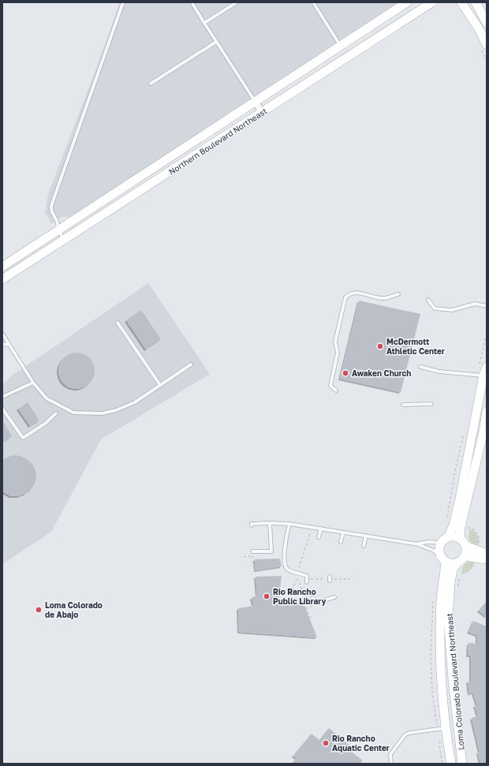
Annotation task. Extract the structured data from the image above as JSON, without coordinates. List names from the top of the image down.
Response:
{
  "streets": {
    "main road": ["Northern Boulevard Northeast", "Loma Colorado Boulevard Northeast"]
  },
  "places": [
    "McDermott Athletic Center",
    "Awaken Church",
    "Rio Rancho Public Library",
    "Loma Colorado de Abajo",
    "Rio Rancho Aquatic Center"
  ]
}
